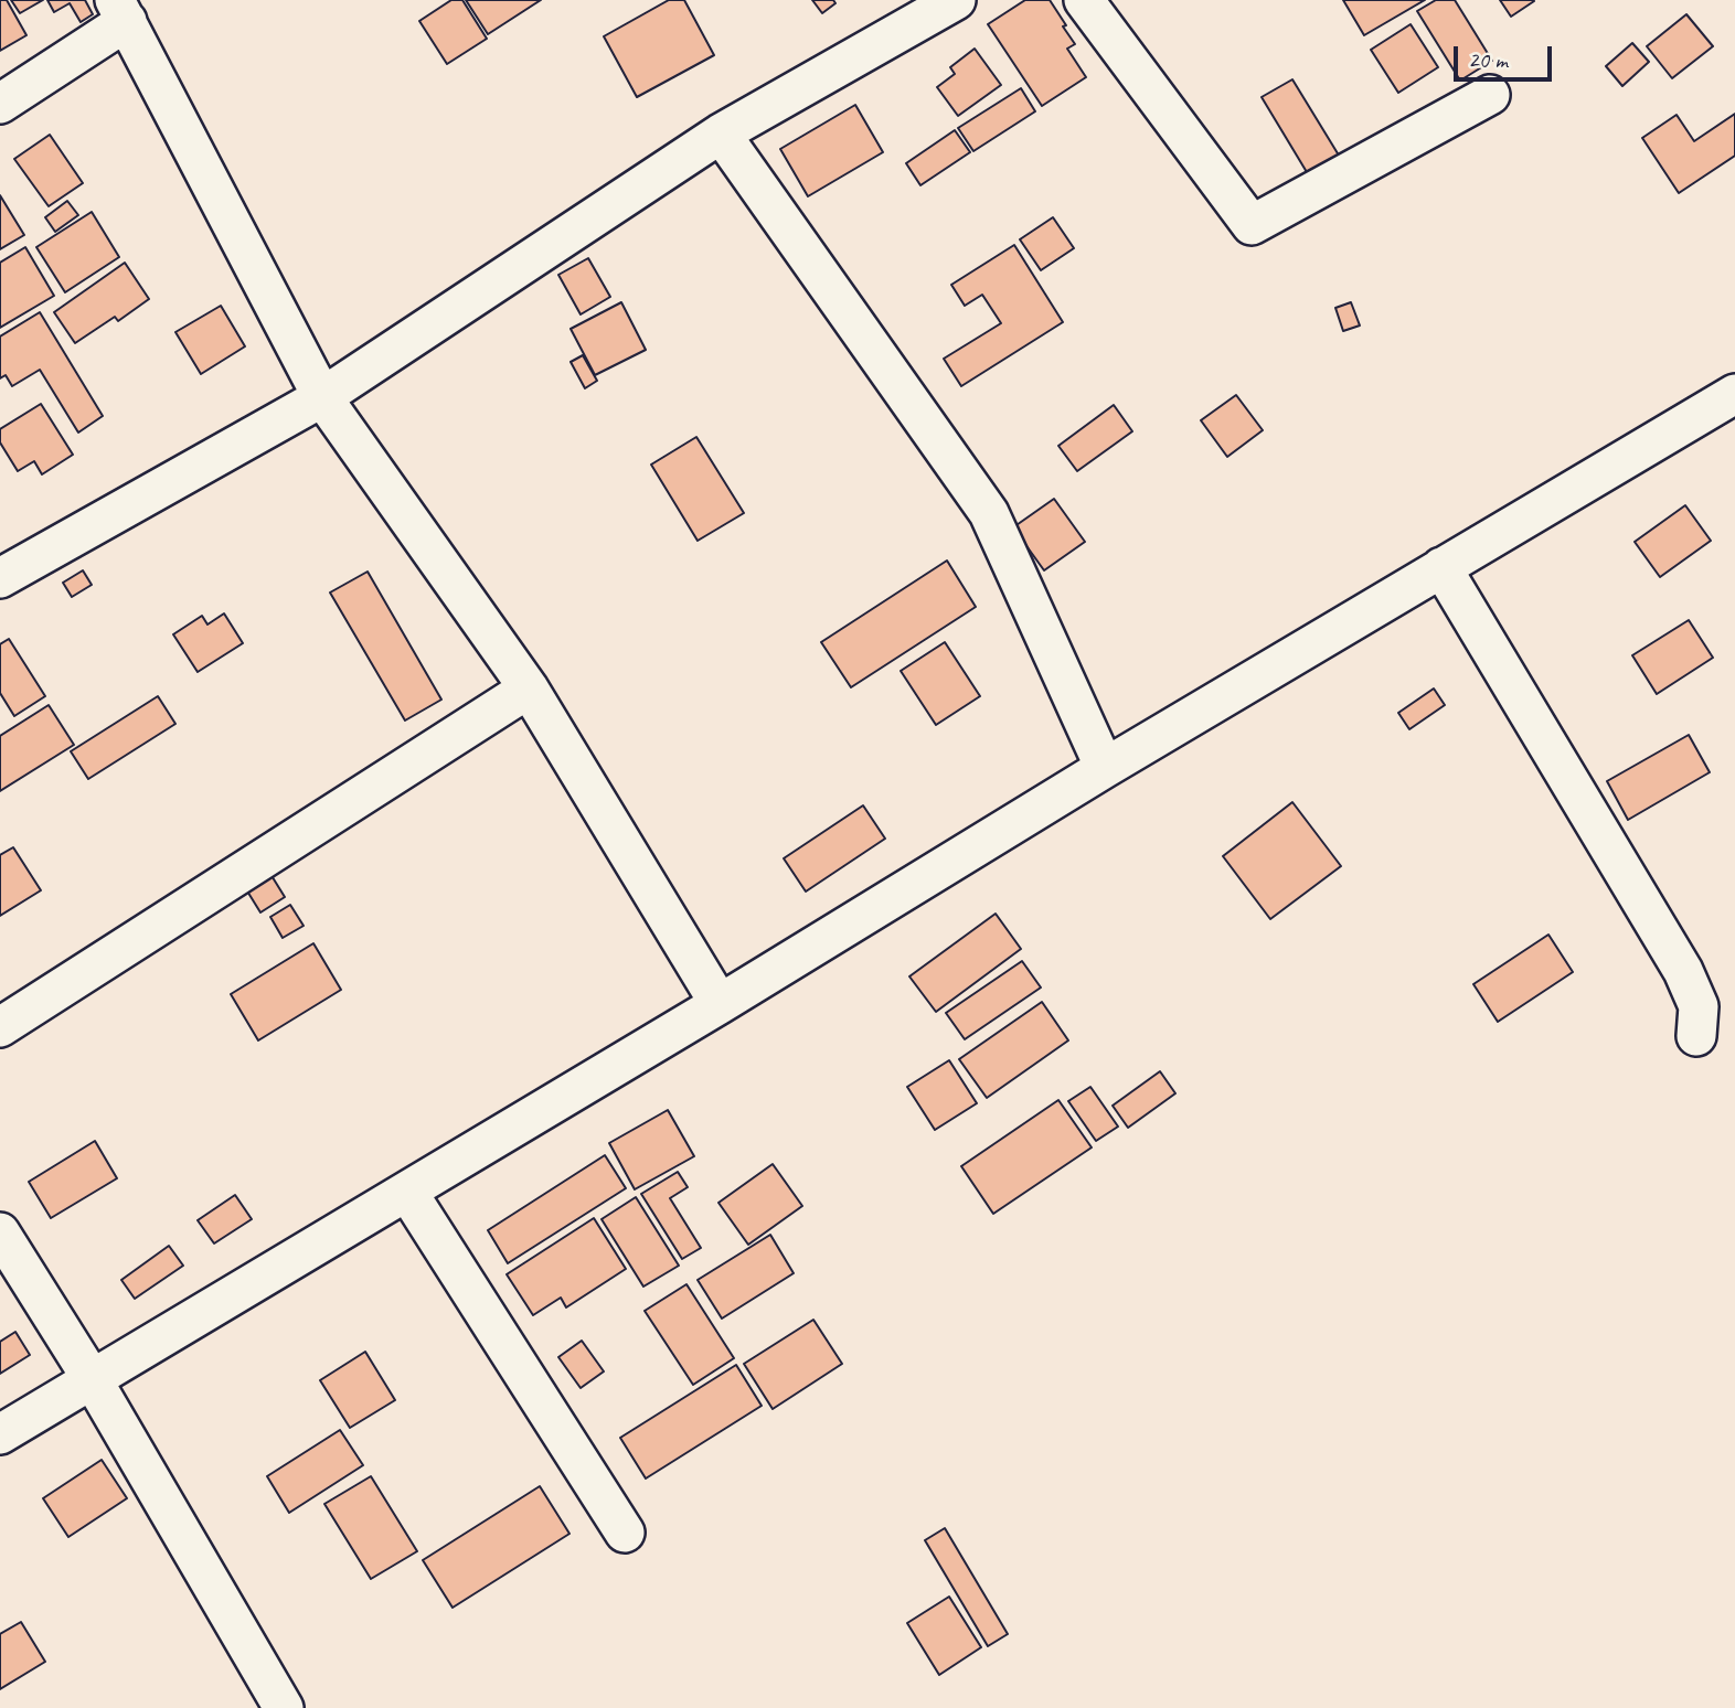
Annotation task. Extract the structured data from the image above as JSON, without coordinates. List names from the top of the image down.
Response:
{
  "scale_bar": "20 m"
}
